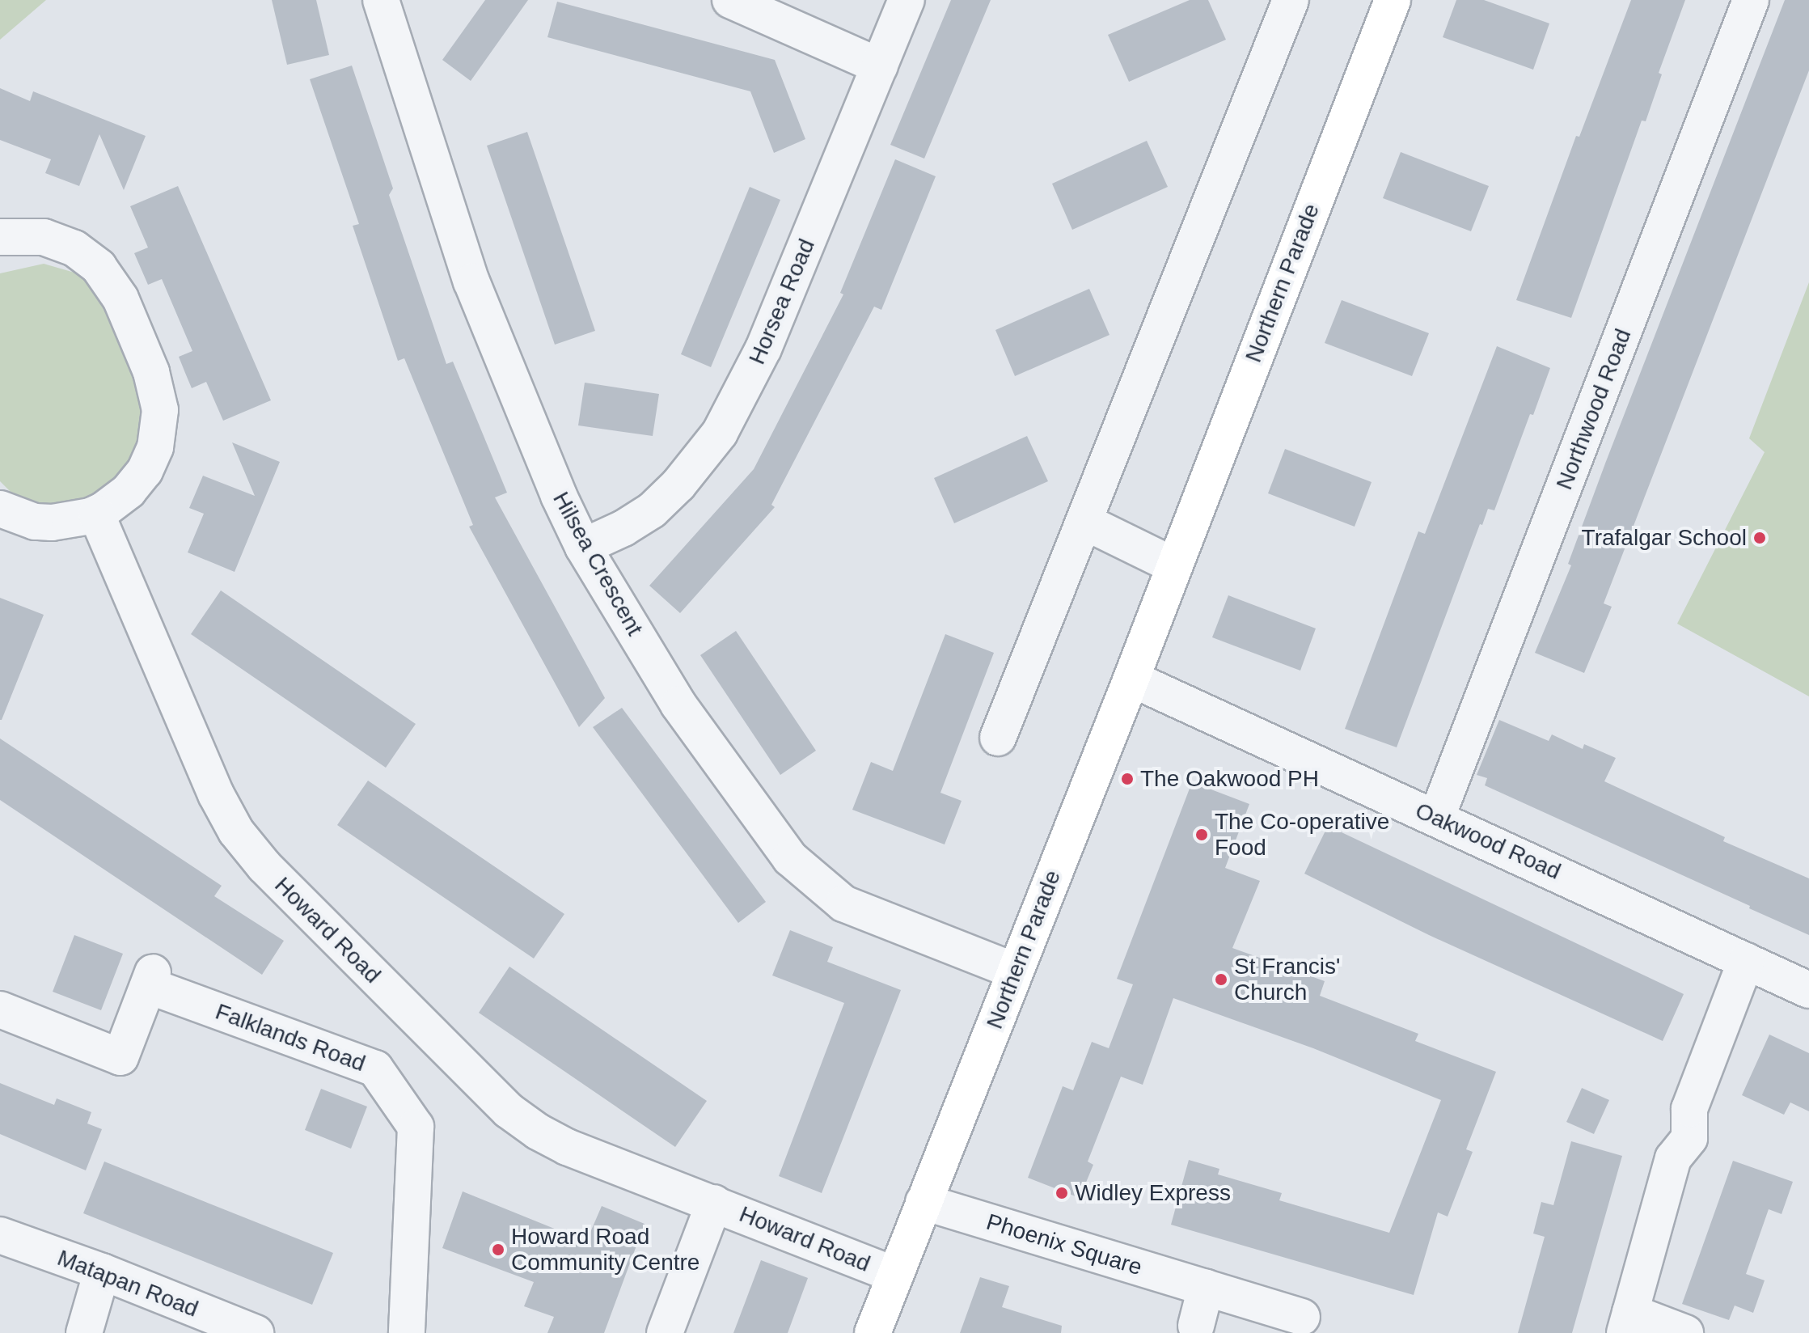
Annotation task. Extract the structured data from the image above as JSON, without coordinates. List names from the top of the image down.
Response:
{
  "streets": {
    "main road": ["Northern Parade"],
    "street": [
      "Horsea Road",
      "Northwood Road",
      "Hilsea Crescent",
      "Oakwood Road",
      "Howard Road",
      "Falklands Road",
      "Phoenix Square",
      "Matapan Road"
    ]
  },
  "crossings": [
    ["Northern Parade", "Hilsea Crescent"],
    ["Northern Parade", "Oakwood Road"],
    ["Northern Parade", "Howard Road"],
    ["Northern Parade", "Phoenix Square"],
    ["Horsea Road", "Hilsea Crescent"],
    ["Northwood Road", "Oakwood Road"]
  ],
  "places": [
    "Trafalgar School",
    "The Oakwood PH",
    "The Co-operative Food",
    "St Francis' Church",
    "Widley Express",
    "Howard Road Community Centre"
  ]
}
